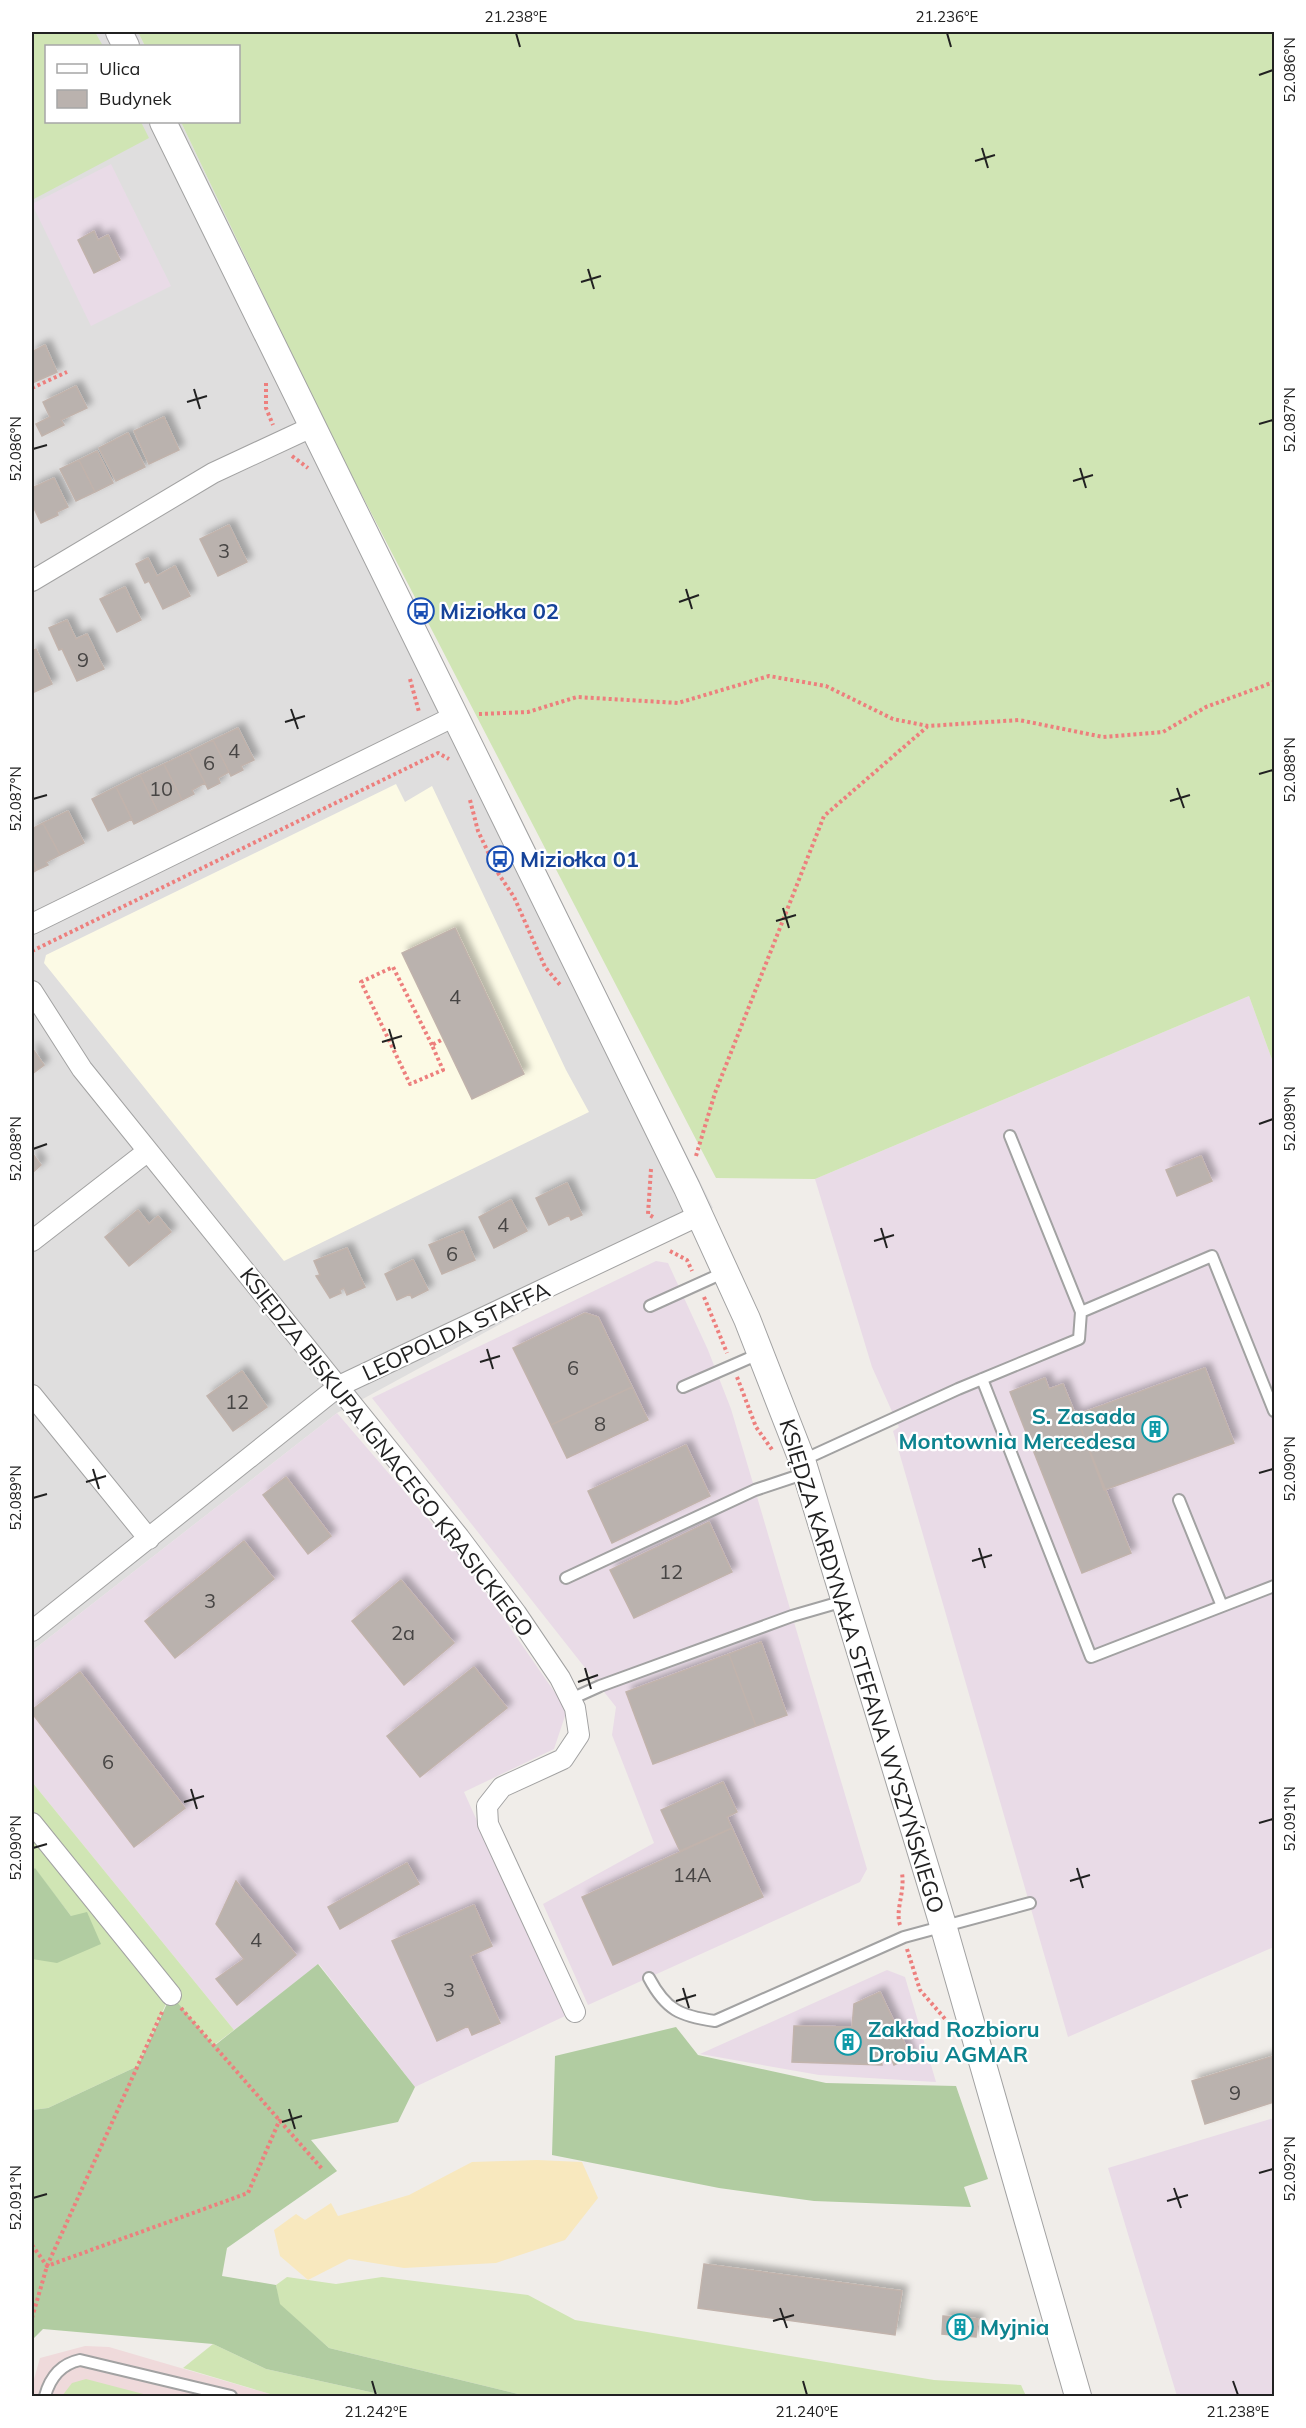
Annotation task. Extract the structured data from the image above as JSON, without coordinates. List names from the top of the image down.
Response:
{
  "streets": {
    "street": ["LEOPOLDA STAFFA", "KSIĘDZA BISKUPA IGNACEGO KRASICKIEGO", "KSIĘDZA KARDYNAŁA STEFANA WYSZYŃSKIEGO"]
  },
  "crossings": [
    ["LEOPOLDA STAFFA", "KSIĘDZA BISKUPA IGNACEGO KRASICKIEGO"],
    ["LEOPOLDA STAFFA", "KSIĘDZA KARDYNAŁA STEFANA WYSZYŃSKIEGO"]
  ],
  "places": {
    "bus stop": ["Miziołka 02", "Miziołka 01"],
    "building": ["S. Zasada Montownia Mercedesa", "Zakład Rozbioru Drobiu AGMAR", "Myjnia"]
  },
  "house_numbers": [
    "3",
    "9",
    "4",
    "6",
    "10",
    "4",
    "4",
    "6",
    "6",
    "12",
    "8",
    "12",
    "3",
    "2a",
    "6",
    "14A",
    "4",
    "3",
    "9"
  ],
  "legend": ["Ulica", "Budynek"],
  "coordinates": [
    "21.238°E",
    "21.236°E",
    "52.086°N",
    "52.087°N",
    "52.088°N",
    "52.089°N",
    "52.090°N",
    "52.091°N",
    "52.092°N",
    "21.242°E",
    "21.240°E"
  ]
}
